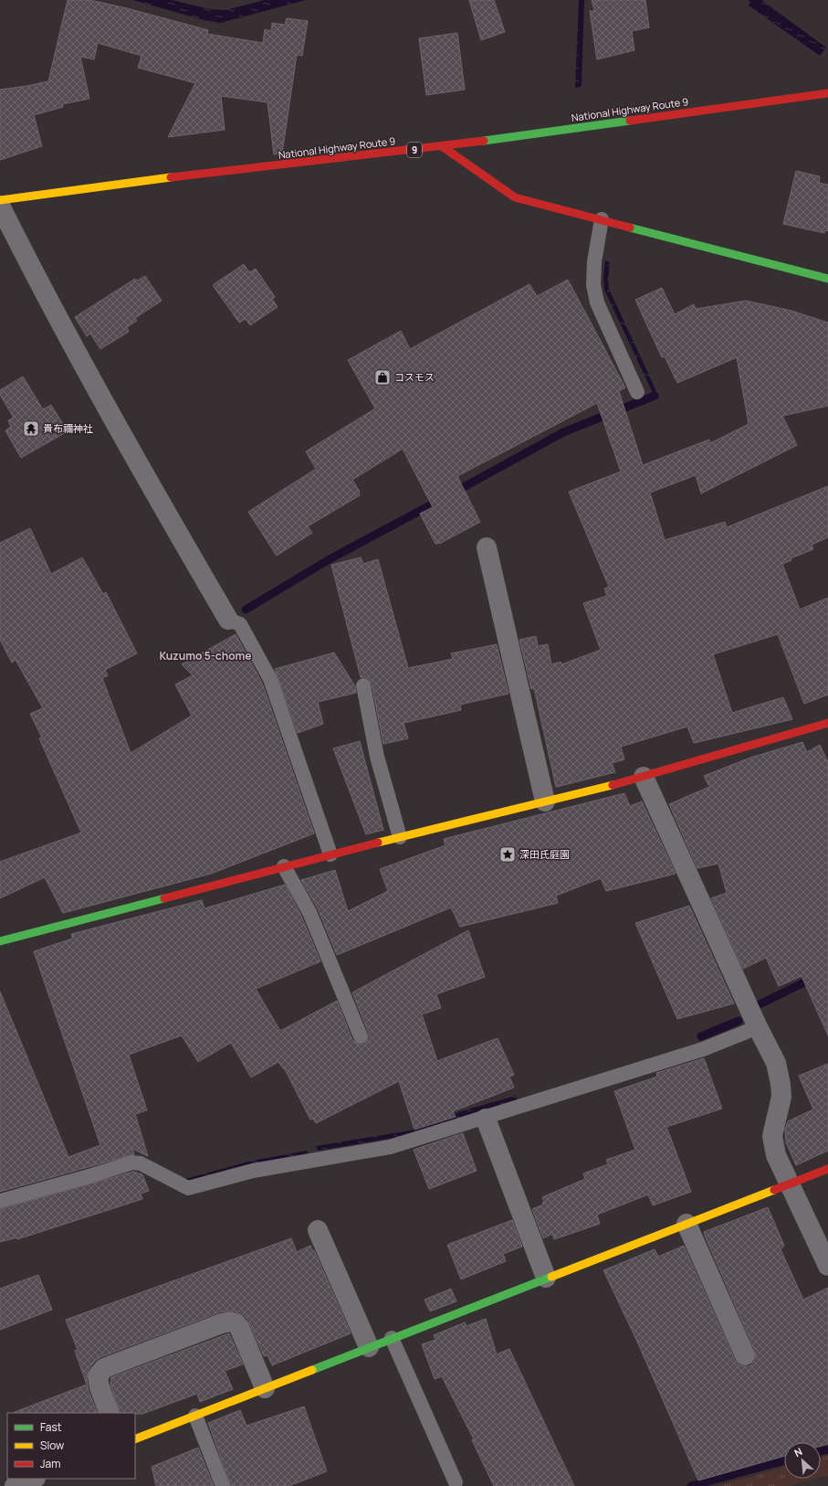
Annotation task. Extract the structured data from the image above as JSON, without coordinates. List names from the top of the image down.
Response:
{
  "streets": {
    "main road": ["National Highway Route 9", "9"]
  },
  "districts": ["Kuzumo 5-chome"],
  "places": {
    "shop": ["コスモス"],
    "temple": ["貴布禰神社"],
    "place": ["深田氏庭園"]
  },
  "legend": ["Fast", "Slow", "Jam"],
  "north": "top left"
}
